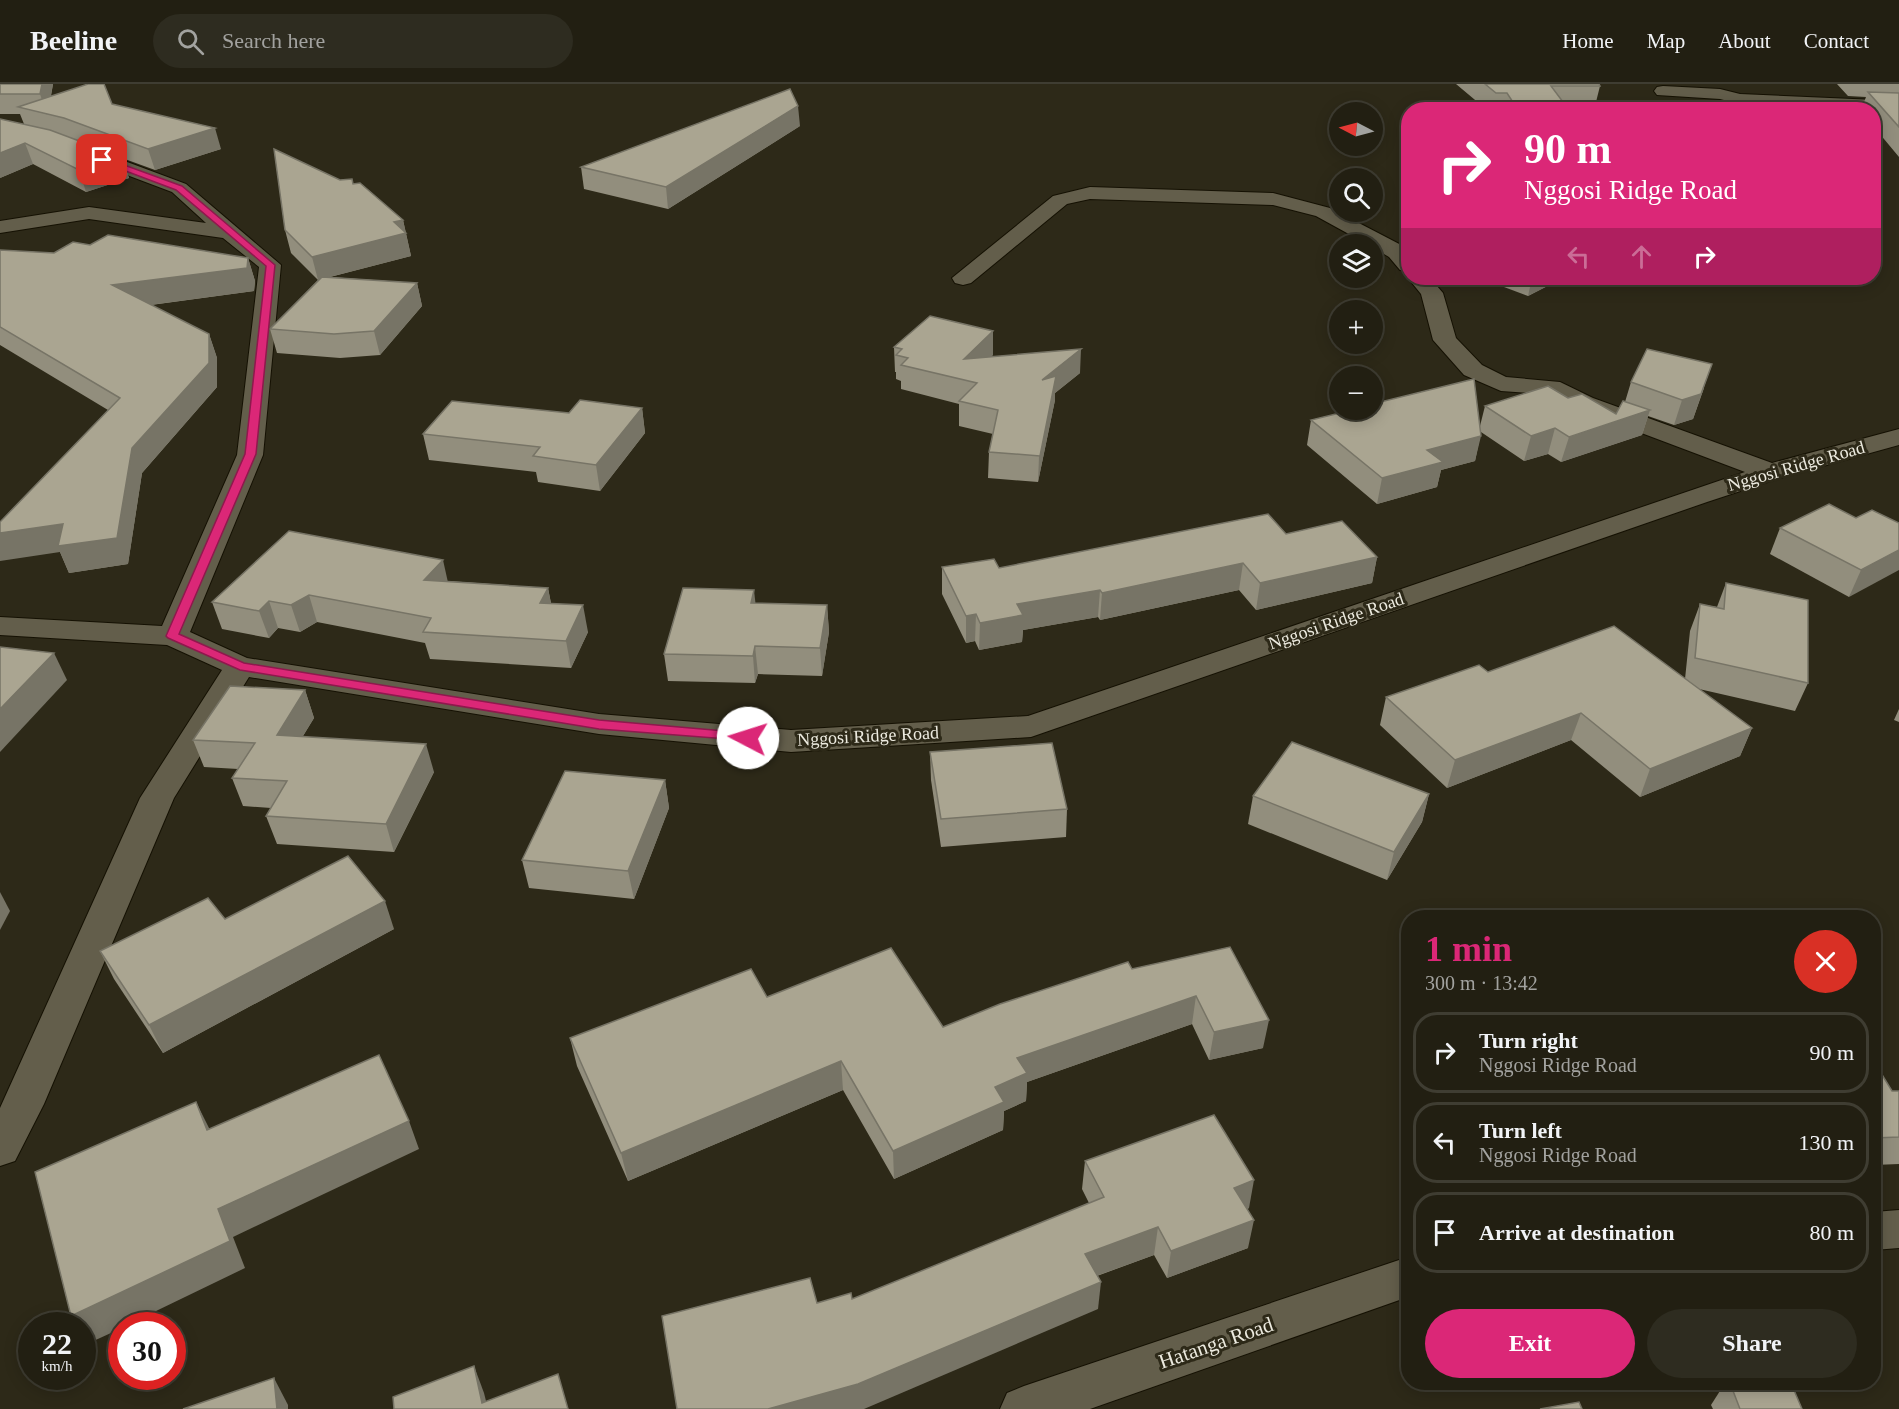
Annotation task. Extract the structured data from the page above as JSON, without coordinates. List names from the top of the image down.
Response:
{
  "streets": {
    "street": ["Nggosi Ridge Road", "Hatanga Road"]
  },
  "north": "left",
  "page": {
    "header": "Beeline",
    "search": "Search here",
    "nav": [
      "Home",
      "Map",
      "About",
      "Contact"
    ],
    "map_buttons": ["+", "−"],
    "turn": ["90 m", "Nggosi Ridge Road"],
    "heading": ["1 min", "300 m · 13:42"],
    "list": [
      {
        "name": "Turn right",
        "note": "Nggosi Ridge Road",
        "value": "90 m"
      },
      {
        "name": "Turn left",
        "note": "Nggosi Ridge Road",
        "value": "130 m"
      },
      {
        "name": "Arrive at destination",
        "value": "80 m"
      }
    ],
    "buttons": ["Exit", "Share"],
    "speed": "22 km/h",
    "limit": "30"
  }
}
